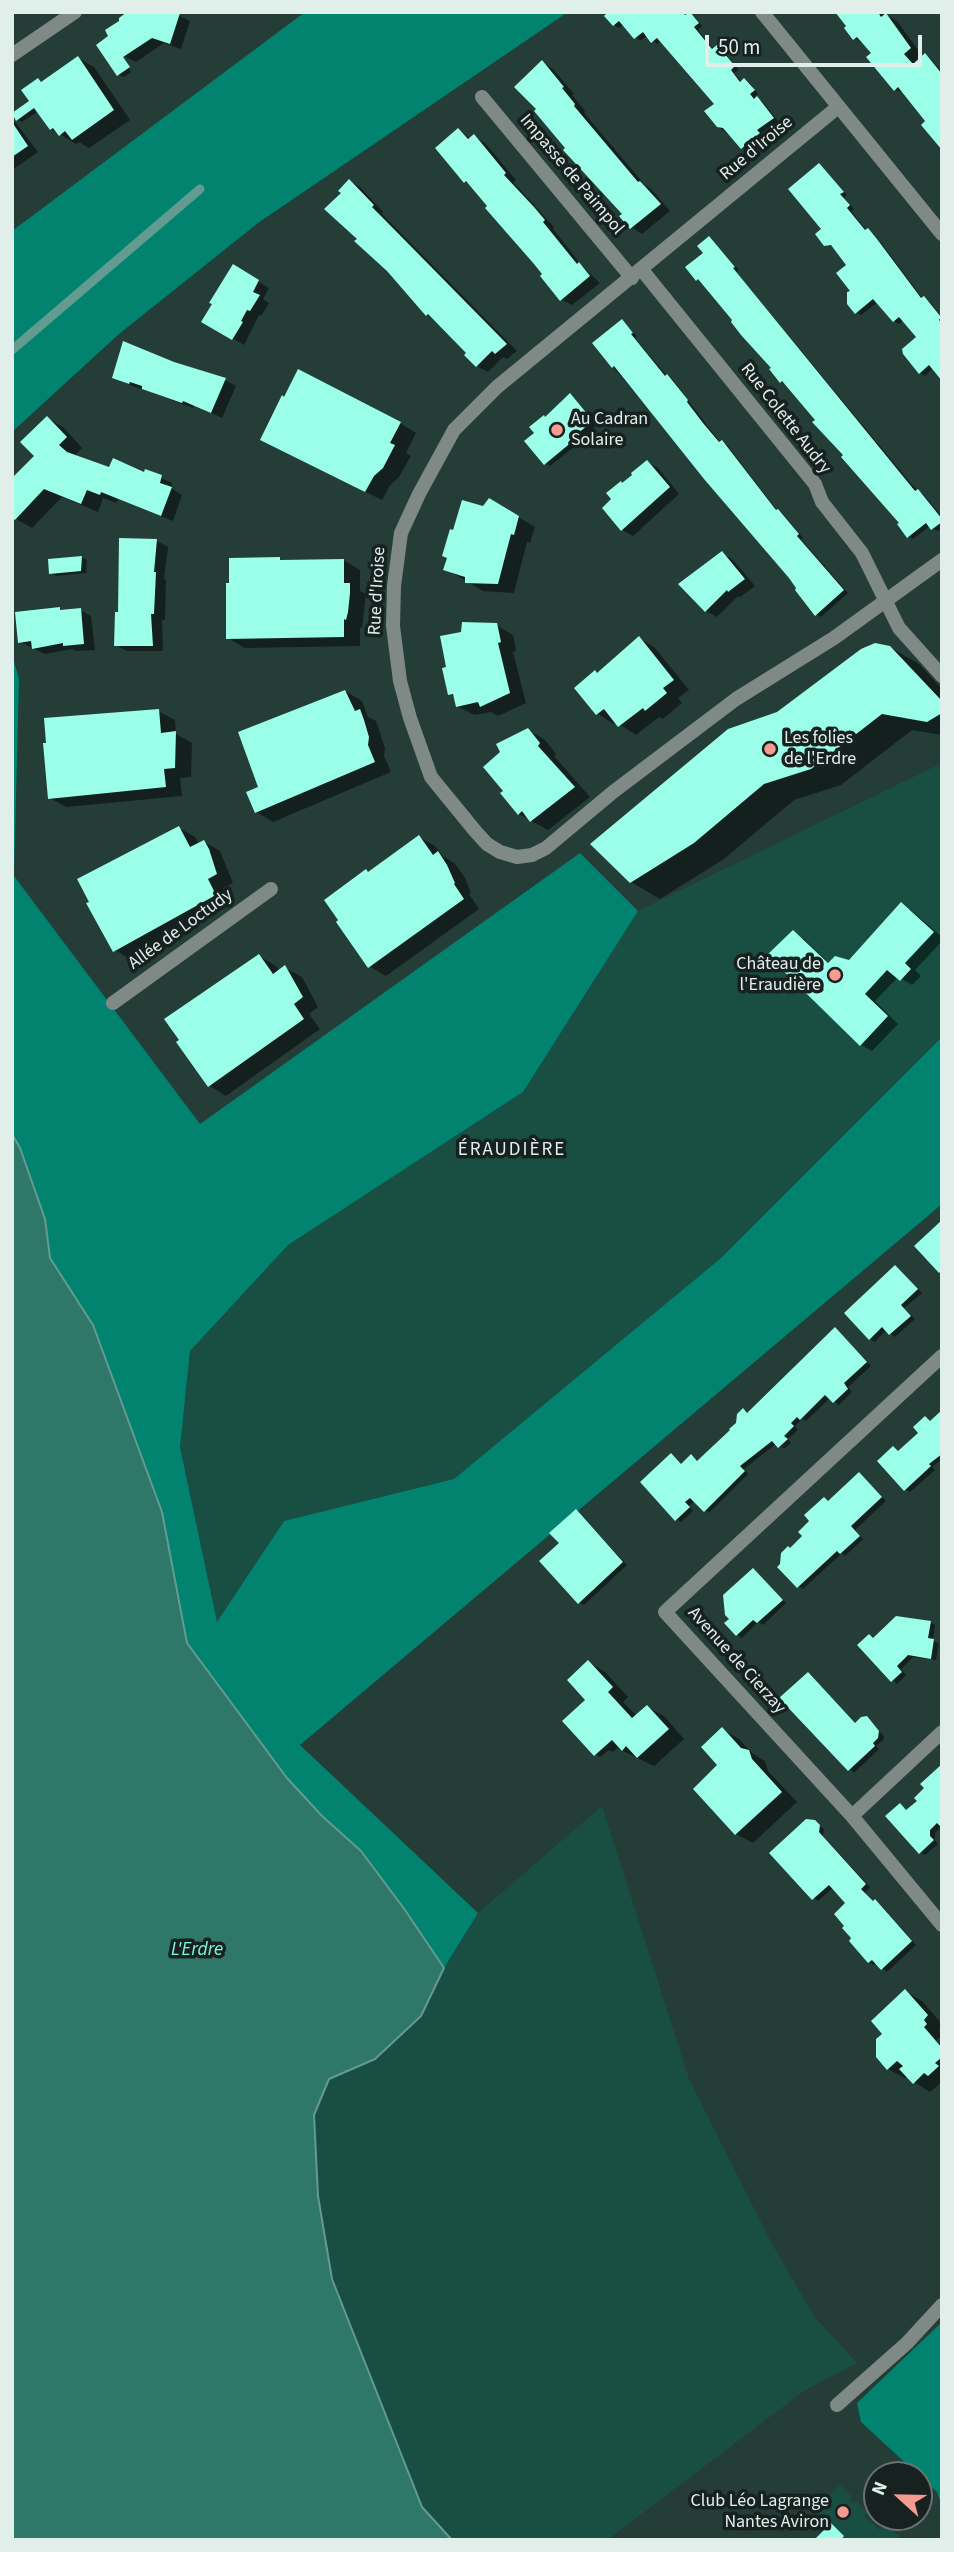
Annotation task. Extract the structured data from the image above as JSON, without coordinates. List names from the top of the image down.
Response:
{
  "streets": {
    "street": [
      "Rue d'Iroise",
      "Impasse de Paimpol",
      "Rue Colette Audry",
      "Allée de Loctudy",
      "Avenue de Cierzay"
    ]
  },
  "crossings": [
    ["Rue d'Iroise", "Impasse de Paimpol"],
    ["Rue d'Iroise", "Rue Colette Audry"],
    ["Impasse de Paimpol", "Rue Colette Audry"]
  ],
  "districts": ["ÉRAUDIÈRE"],
  "water": ["L'Erdre"],
  "places": [
    "Au Cadran Solaire",
    "Les folies de l'Erdre",
    "Château de l'Eraudière",
    "Club Léo Lagrange Nantes Aviron"
  ],
  "scale_bar": "50 m",
  "north": "left"
}
